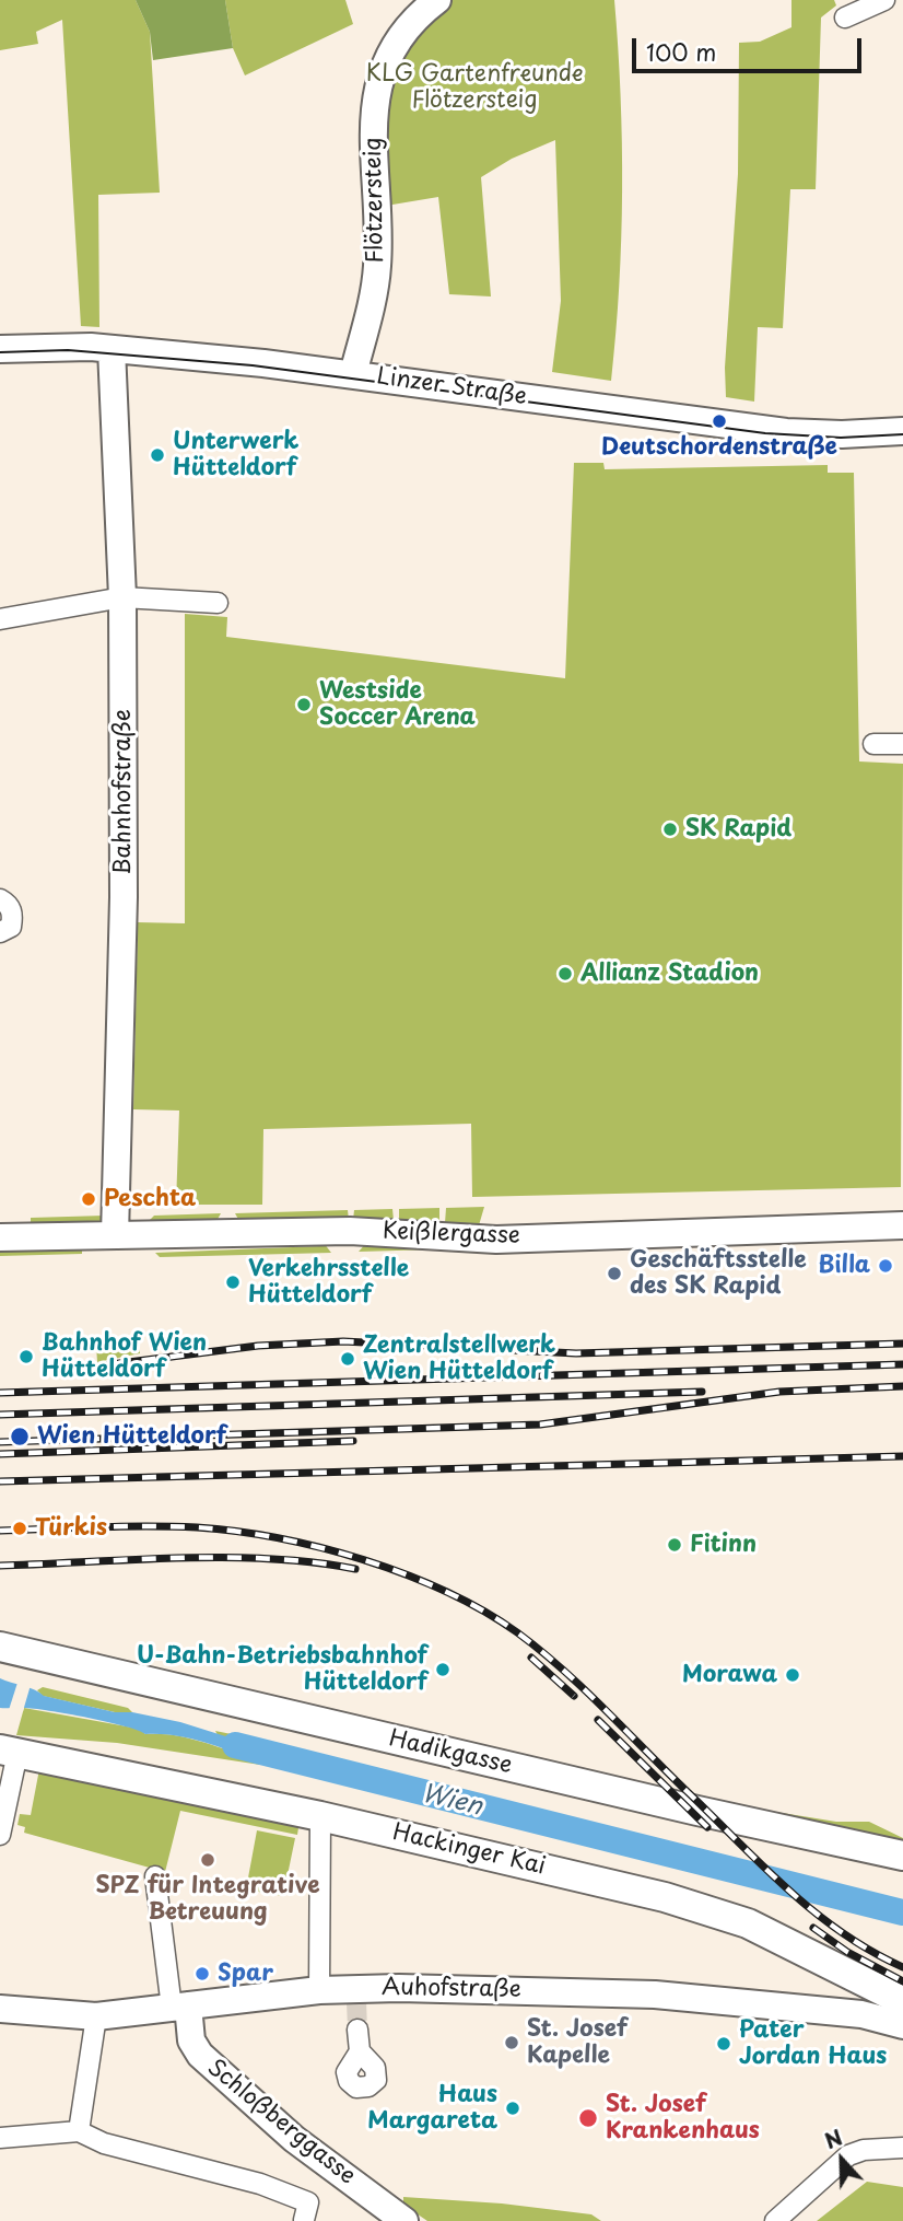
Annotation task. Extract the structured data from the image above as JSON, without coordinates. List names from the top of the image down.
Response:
{
  "streets": {
    "main road": ["Hadikgasse", "Hackinger Kai"],
    "street": [
      "Flötzersteig",
      "Linzer Straße",
      "Bahnhofstraße",
      "Keißlergasse",
      "Auhofstraße",
      "Schloßberggasse"
    ]
  },
  "crossings": [
    ["Flötzersteig", "Linzer Straße"],
    ["Linzer Straße", "Bahnhofstraße"],
    ["Bahnhofstraße", "Keißlergasse"],
    ["Auhofstraße", "Schloßberggasse"]
  ],
  "water": ["Wien"],
  "parks": ["KLG Gartenfreunde Flötzersteig"],
  "places": [
    "Deutschordenstraße",
    "Unterwerk Hütteldorf",
    "Westside Soccer Arena",
    "SK Rapid",
    "Allianz Stadion",
    "Peschta",
    "Billa",
    "Geschäftsstelle des SK Rapid",
    "Verkehrsstelle Hütteldorf",
    "Bahnhof Wien Hütteldorf",
    "Zentralstellwerk Wien Hütteldorf",
    "Wien Hütteldorf",
    "Türkis",
    "Fitinn",
    "U-Bahn-Betriebsbahnhof Hütteldorf",
    "Morawa",
    "SPZ für Integrative Betreuung",
    "Spar",
    "St. Josef Kapelle",
    "Pater Jordan Haus",
    "Haus Margareta",
    "St. Josef Krankenhaus"
  ],
  "scale_bar": "100 m",
  "north": "top"
}
